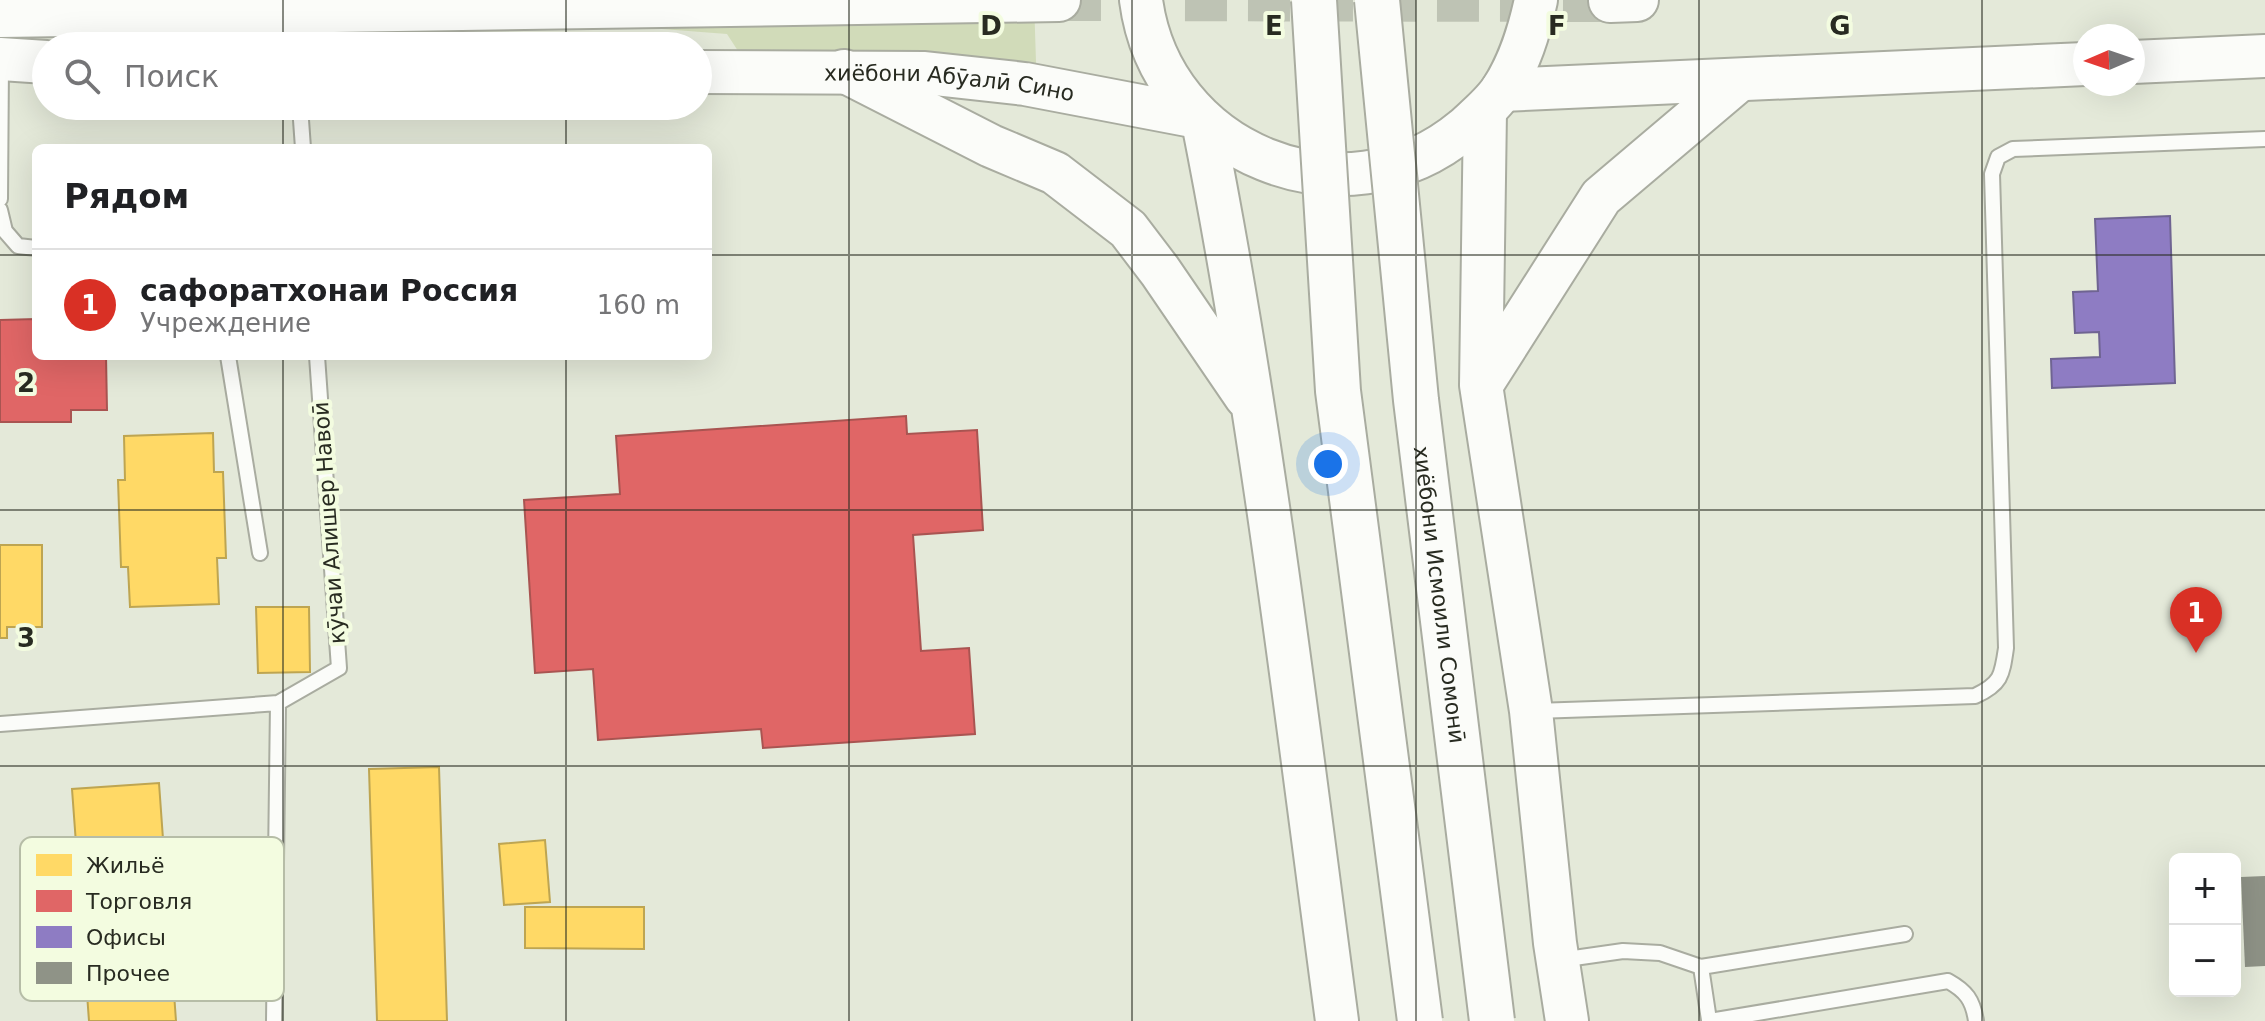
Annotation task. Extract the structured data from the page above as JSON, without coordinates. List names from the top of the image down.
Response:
{
  "streets": {
    "highway": ["хиёбони Исмоили Сомонӣ"],
    "main road": ["хиёбони Абӯалӣ Сино"],
    "lane": ["кӯчаи Алишер Навоӣ"]
  },
  "legend": [
    "Жильё",
    "Торговля",
    "Офисы",
    "Прочее"
  ],
  "north": "left",
  "page": {
    "search": "Поиск",
    "heading": "Рядом",
    "list": [
      {
        "mark": "1",
        "name": "сафоратхонаи Россия",
        "note": "Учреждение",
        "value": "160 m"
      }
    ],
    "pins": "1",
    "map_buttons": ["+", "−"]
  },
  "grid": {
    "columns": [
      "D",
      "E",
      "F",
      "G"
    ],
    "rows": ["2", "3"]
  }
}
